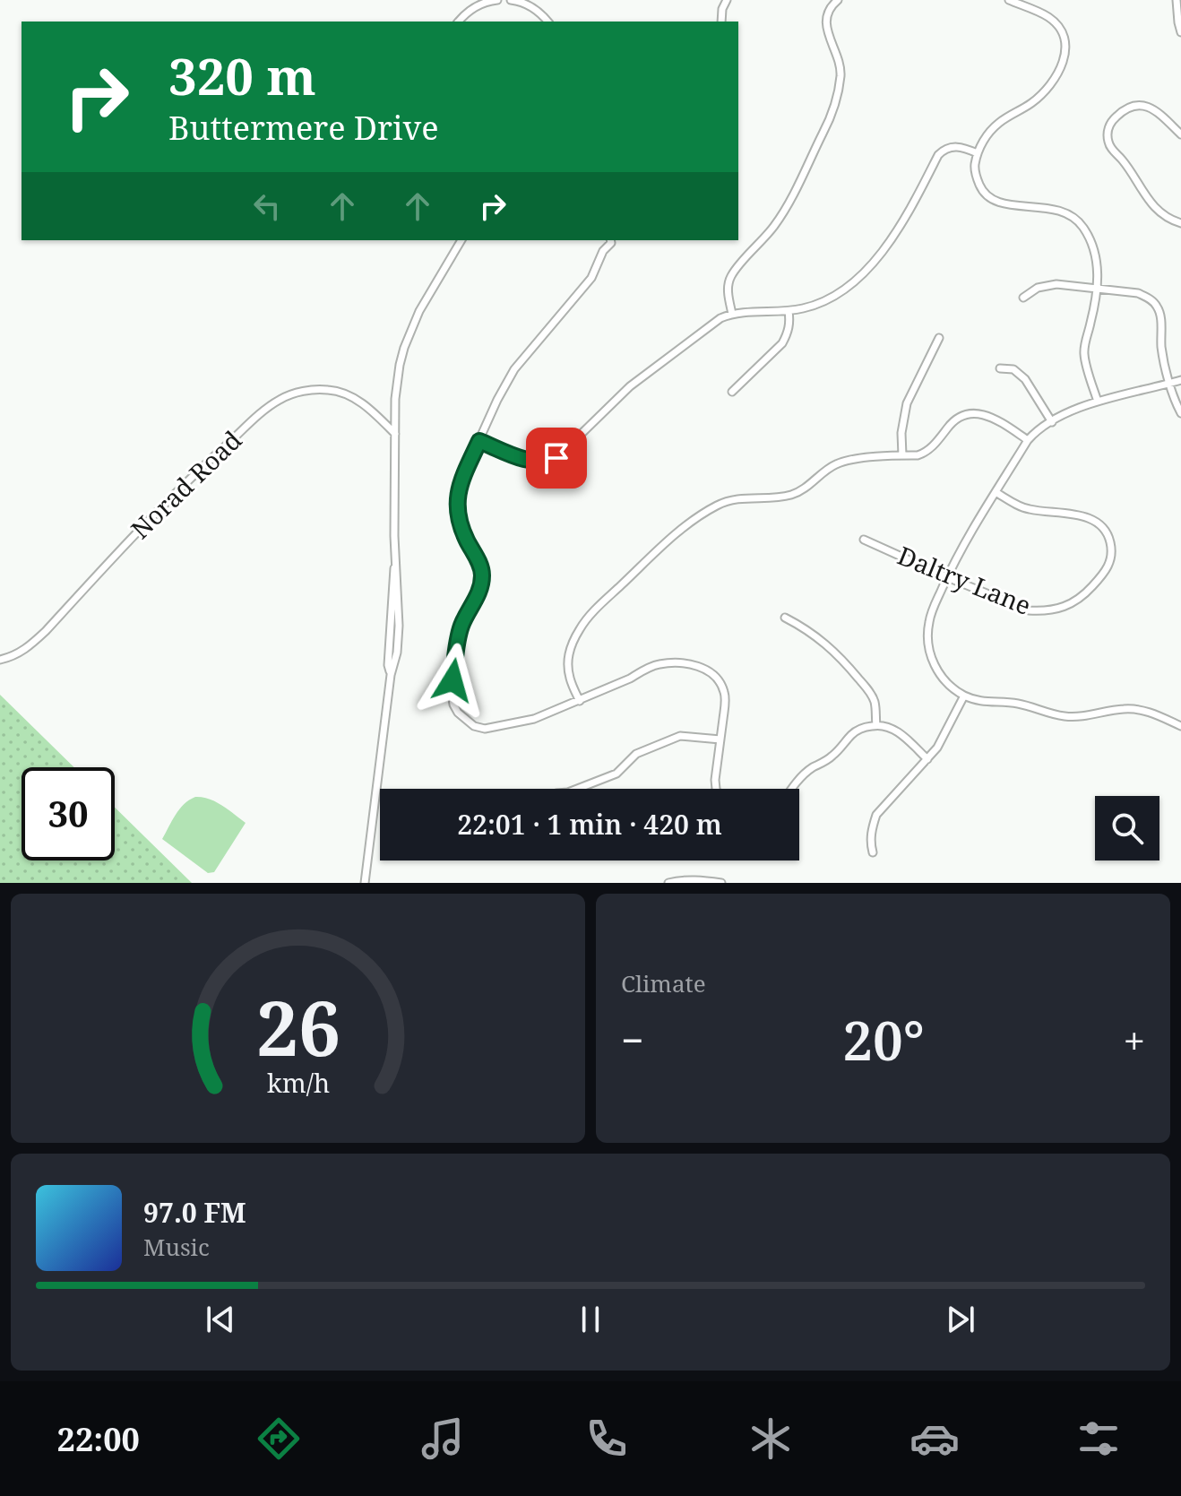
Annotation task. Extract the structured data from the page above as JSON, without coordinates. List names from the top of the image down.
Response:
{
  "streets": {
    "street": ["Norad Road", "Daltry Lane"]
  },
  "page": {
    "turn": ["320 m", "Buttermere Drive"],
    "limit": "30",
    "trip": "22:01 · 1 min · 420 m",
    "tile": "Climate",
    "heat": ["−", "20°", "+"],
    "song": ["97.0 FM", "Music"],
    "tabs": "22:00",
    "gauge": ["26", "km/h"]
  }
}
